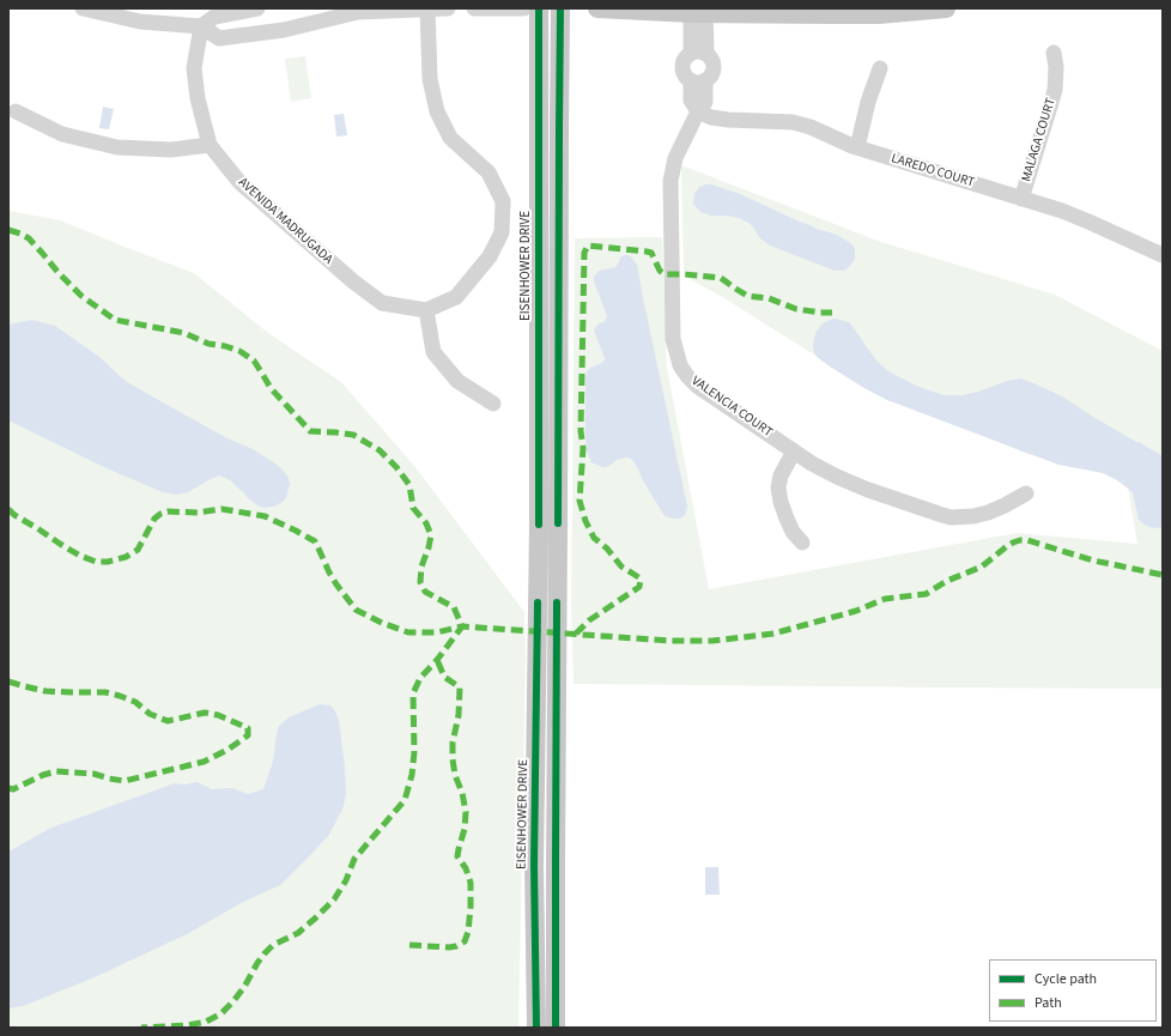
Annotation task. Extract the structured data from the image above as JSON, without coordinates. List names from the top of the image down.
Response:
{
  "streets": {
    "main road": ["EISENHOWER DRIVE"],
    "street": [
      "MALAGA COURT",
      "LAREDO COURT",
      "AVENIDA MADRUGADA",
      "VALENCIA COURT"
    ]
  },
  "crossings": [
    ["MALAGA COURT", "LAREDO COURT"],
    ["LAREDO COURT", "VALENCIA COURT"]
  ],
  "legend": ["Cycle path", "Path"]
}
